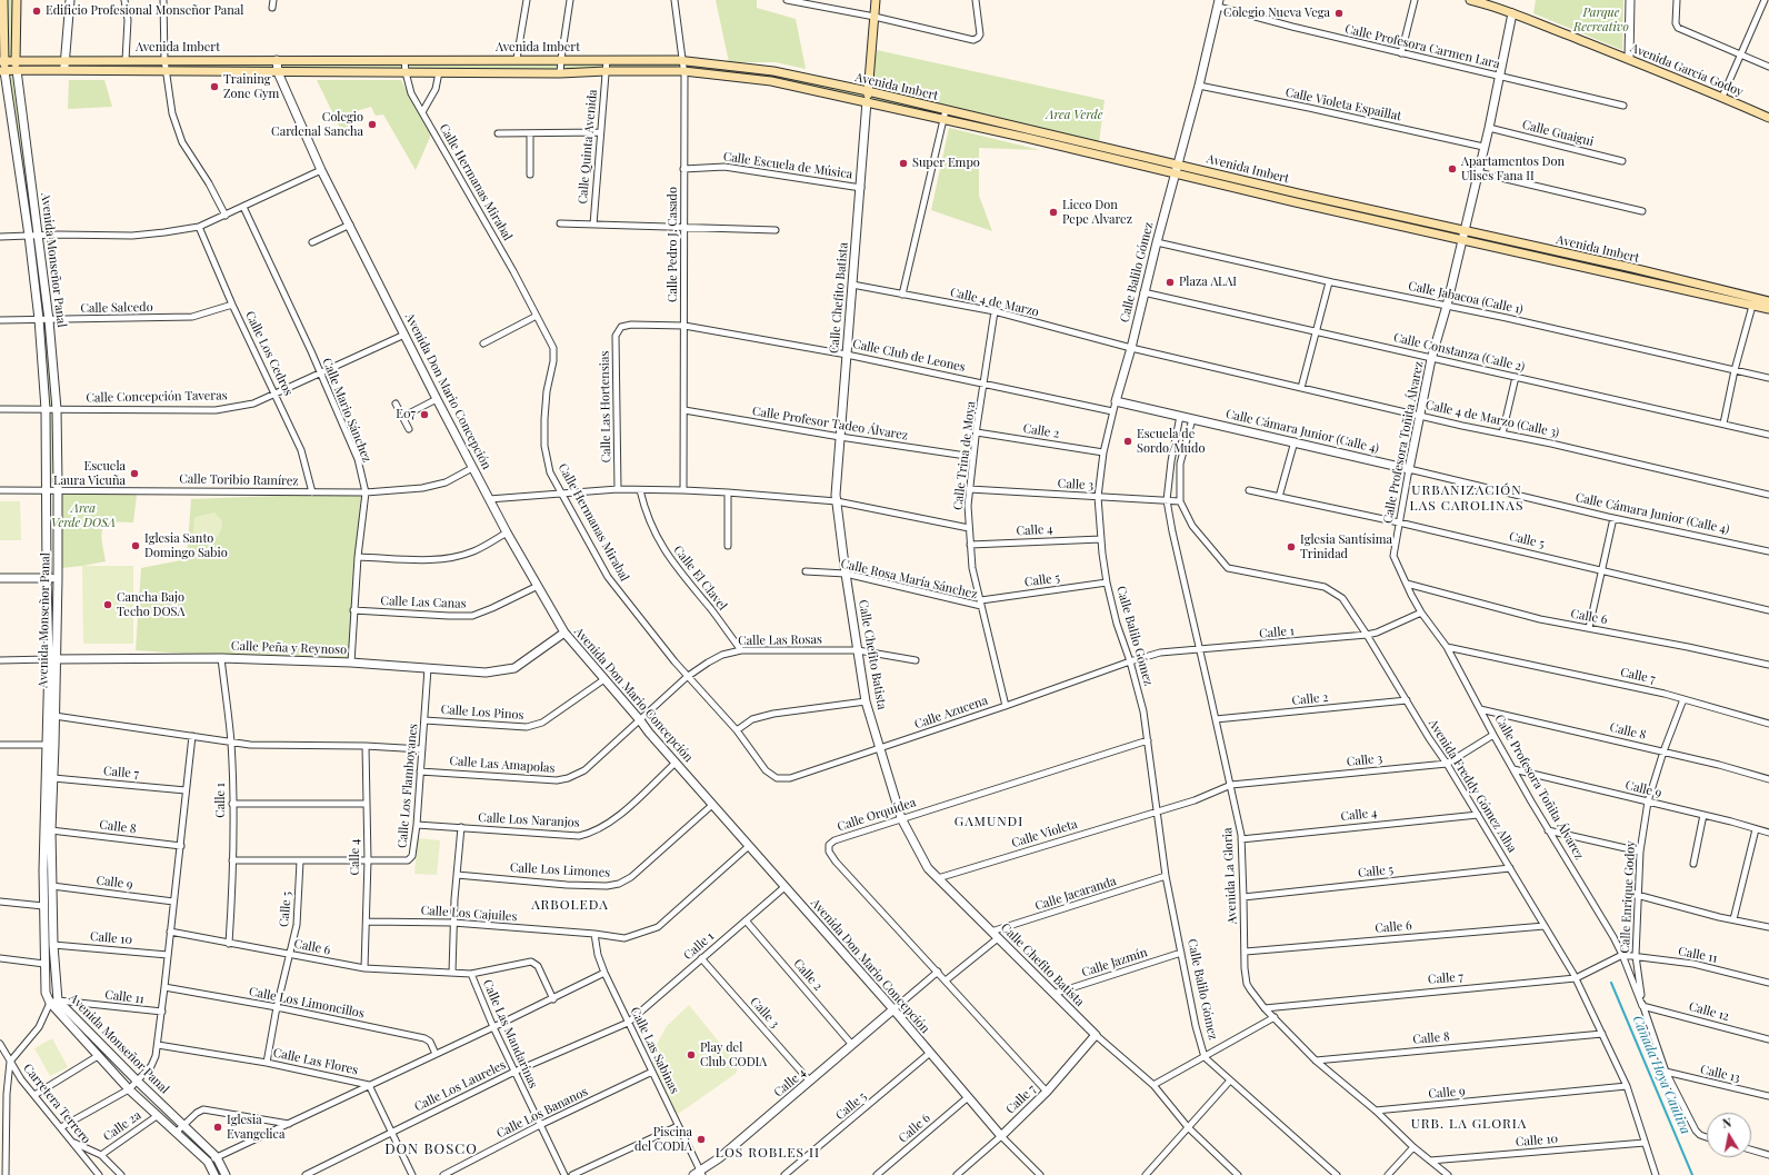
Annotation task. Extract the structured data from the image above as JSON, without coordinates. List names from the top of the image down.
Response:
{
  "streets": {
    "main road": [
      "Avenida Imbert",
      "Avenida García Godoy",
      "Avenida Monseñor Panal",
      "Calle Chefito Batista"
    ],
    "street": [
      "Calle Profesora Carmen Lara",
      "Calle Violeta Espaillat",
      "Calle Guaigui",
      "Calle Quinta Avenida",
      "Calle Escuela de Música",
      "Calle Hermanas Mirabal",
      "Calle Pedro J. Casado",
      "Calle Balilo Gómez",
      "Calle Jabacoa (Calle 1)",
      "Calle 4 de Marzo",
      "Calle Salcedo",
      "Calle Constanza (Calle 2)",
      "Calle Los Cedros",
      "Calle Club de Leones",
      "Avenida Don Mario Concepción",
      "Calle Concepción Taveras",
      "Calle Las Hortensias",
      "Calle Mario Sánchez",
      "Calle 4 de Marzo (Calle 3)",
      "Calle Profesor Tadeo Álvarez",
      "Calle 2",
      "Calle Cámara Junior (Calle 4)",
      "Calle Profesora Toñita Álvarez",
      "Calle Trina de Moya",
      "Calle Toribio Ramírez",
      "Calle 3",
      "Calle 4",
      "Calle 5",
      "Calle El Clavel",
      "Calle Rosa María Sánchez",
      "Calle Las Canas",
      "Calle 6",
      "Calle 1",
      "Calle Las Rosas",
      "Calle Peña y Reynoso",
      "Calle 7",
      "Calle Los Pinos",
      "Calle Azucena",
      "Calle 8",
      "Calle Las Amapolas",
      "Calle Los Flamboyanes",
      "Avenida Freddy Gómez Alba",
      "Calle 9",
      "Calle Orquídea",
      "Calle Los Naranjos",
      "Calle Violeta",
      "Calle Los Limones",
      "Avenida La Gloria",
      "Calle Jacaranda",
      "Calle Enrique Godoy",
      "Calle Los Cajuiles",
      "Calle 10",
      "Calle 11",
      "Calle Jazmín",
      "Calle Los Limoncillos",
      "Calle 12",
      "Calle Las Mandarinas",
      "Calle Las Sabinas",
      "Calle Las Flores",
      "Calle 13",
      "Calle Los Laureles",
      "Carretera Terrero",
      "Calle Los Bananos",
      "Calle 2a"
    ]
  },
  "crossings": [
    ["Calle Profesora Carmen Lara", "Calle Balilo Gómez"],
    ["Calle Profesora Carmen Lara", "Calle Profesora Toñita Álvarez"],
    ["Avenida Imbert", "Calle Quinta Avenida"],
    ["Avenida Imbert", "Calle Hermanas Mirabal"],
    ["Avenida Imbert", "Calle Pedro J. Casado"],
    ["Avenida Imbert", "Avenida Monseñor Panal"],
    ["Avenida Imbert", "Calle Balilo Gómez"],
    ["Avenida Imbert", "Calle Chefito Batista"],
    ["Avenida Imbert", "Avenida Don Mario Concepción"],
    ["Avenida Imbert", "Calle Profesora Toñita Álvarez"],
    ["Avenida García Godoy", "Calle Profesora Toñita Álvarez"],
    ["Calle Violeta Espaillat", "Calle Balilo Gómez"],
    ["Calle Violeta Espaillat", "Calle Profesora Toñita Álvarez"],
    ["Calle Guaigui", "Calle Profesora Toñita Álvarez"],
    ["Calle Escuela de Música", "Calle Pedro J. Casado"],
    ["Calle Escuela de Música", "Calle Chefito Batista"],
    ["Calle Hermanas Mirabal", "Calle Las Rosas"],
    ["Calle Hermanas Mirabal", "Calle Azucena"],
    ["Calle Pedro J. Casado", "Calle Club de Leones"],
    ["Calle Pedro J. Casado", "Calle Profesor Tadeo Álvarez"],
    ["Avenida Monseñor Panal", "Calle Salcedo"],
    ["Avenida Monseñor Panal", "Calle Concepción Taveras"],
    ["Avenida Monseñor Panal", "Calle Toribio Ramírez"],
    ["Avenida Monseñor Panal", "Calle Peña y Reynoso"],
    ["Avenida Monseñor Panal", "Calle 7"],
    ["Avenida Monseñor Panal", "Calle 8"],
    ["Avenida Monseñor Panal", "Calle 9"],
    ["Avenida Monseñor Panal", "Calle 10"],
    ["Avenida Monseñor Panal", "Calle 11"],
    ["Avenida Monseñor Panal", "Calle 2a"],
    ["Calle Balilo Gómez", "Calle Jabacoa (Calle 1)"],
    ["Calle Balilo Gómez", "Calle 4 de Marzo"],
    ["Calle Balilo Gómez", "Calle Constanza (Calle 2)"],
    ["Calle Balilo Gómez", "Calle Club de Leones"],
    ["Calle Balilo Gómez", "Calle 4 de Marzo (Calle 3)"],
    ["Calle Balilo Gómez", "Calle 2"],
    ["Calle Balilo Gómez", "Calle Cámara Junior (Calle 4)"],
    ["Calle Balilo Gómez", "Calle 3"],
    ["Calle Balilo Gómez", "Calle 4"],
    ["Calle Balilo Gómez", "Calle 5"],
    ["Calle Balilo Gómez", "Calle 1"],
    ["Calle Balilo Gómez", "Calle Azucena"],
    ["Calle Balilo Gómez", "Calle Orquídea"],
    ["Calle Balilo Gómez", "Calle Violeta"],
    ["Calle Balilo Gómez", "Calle Jacaranda"],
    ["Calle Balilo Gómez", "Calle Jazmín"],
    ["Calle Chefito Batista", "Calle 4 de Marzo"],
    ["Calle Chefito Batista", "Calle Club de Leones"],
    ["Calle Chefito Batista", "Calle Profesor Tadeo Álvarez"],
    ["Calle Chefito Batista", "Calle Rosa María Sánchez"],
    ["Calle Chefito Batista", "Calle Las Rosas"],
    ["Calle Chefito Batista", "Calle 7"],
    ["Calle Chefito Batista", "Calle Azucena"],
    ["Calle Chefito Batista", "Calle Orquídea"],
    ["Calle Chefito Batista", "Calle Violeta"],
    ["Calle Chefito Batista", "Calle Jacaranda"],
    ["Calle Chefito Batista", "Calle Jazmín"],
    ["Calle Jabacoa (Calle 1)", "Calle Profesora Toñita Álvarez"],
    ["Calle 4 de Marzo", "Calle 4 de Marzo (Calle 3)"],
    ["Calle 4 de Marzo", "Calle Trina de Moya"],
    ["Calle Salcedo", "Calle Los Cedros"],
    ["Calle Constanza (Calle 2)", "Calle Profesora Toñita Álvarez"],
    ["Calle Los Cedros", "Calle Concepción Taveras"],
    ["Calle Los Cedros", "Calle Toribio Ramírez"],
    ["Calle Club de Leones", "Calle Las Hortensias"],
    ["Calle Club de Leones", "Calle Trina de Moya"],
    ["Avenida Don Mario Concepción", "Calle Concepción Taveras"],
    ["Avenida Don Mario Concepción", "Calle Toribio Ramírez"],
    ["Avenida Don Mario Concepción", "Calle 4"],
    ["Avenida Don Mario Concepción", "Calle 5"],
    ["Avenida Don Mario Concepción", "Calle Las Canas"],
    ["Avenida Don Mario Concepción", "Calle 6"],
    ["Avenida Don Mario Concepción", "Calle 1"],
    ["Avenida Don Mario Concepción", "Calle Las Rosas"],
    ["Avenida Don Mario Concepción", "Calle Peña y Reynoso"],
    ["Avenida Don Mario Concepción", "Calle 7"],
    ["Avenida Don Mario Concepción", "Calle Los Pinos"],
    ["Avenida Don Mario Concepción", "Calle Las Amapolas"],
    ["Avenida Don Mario Concepción", "Calle Los Naranjos"],
    ["Avenida Don Mario Concepción", "Calle Los Limones"],
    ["Avenida Don Mario Concepción", "Calle Los Cajuiles"],
    ["Calle Concepción Taveras", "Calle Mario Sánchez"],
    ["Calle Mario Sánchez", "Calle Toribio Ramírez"],
    ["Calle Mario Sánchez", "Calle Las Canas"],
    ["Calle Mario Sánchez", "Calle Peña y Reynoso"],
    ["Calle 4 de Marzo (Calle 3)", "Calle Profesora Toñita Álvarez"],
    ["Calle Profesor Tadeo Álvarez", "Calle Trina de Moya"],
    ["Calle 2", "Calle Trina de Moya"],
    ["Calle 2", "Calle 4"],
    ["Calle 2", "Calle 1"],
    ["Calle 2", "Avenida Freddy Gómez Alba"],
    ["Calle 2", "Avenida La Gloria"],
    ["Calle Cámara Junior (Calle 4)", "Calle Profesora Toñita Álvarez"],
    ["Calle Cámara Junior (Calle 4)", "Avenida La Gloria"],
    ["Calle Profesora Toñita Álvarez", "Calle 3"],
    ["Calle Profesora Toñita Álvarez", "Calle 5"],
    ["Calle Profesora Toñita Álvarez", "Calle 6"],
    ["Calle Profesora Toñita Álvarez", "Calle 1"],
    ["Calle Profesora Toñita Álvarez", "Calle 7"],
    ["Calle Profesora Toñita Álvarez", "Calle 8"],
    ["Calle Profesora Toñita Álvarez", "Calle 9"],
    ["Calle Profesora Toñita Álvarez", "Calle Enrique Godoy"],
    ["Calle Profesora Toñita Álvarez", "Calle 11"],
    ["Calle Profesora Toñita Álvarez", "Calle 12"],
    ["Calle Trina de Moya", "Calle 3"],
    ["Calle Trina de Moya", "Calle 4"],
    ["Calle Trina de Moya", "Calle 5"],
    ["Calle Trina de Moya", "Calle Rosa María Sánchez"],
    ["Calle Trina de Moya", "Calle Azucena"],
    ["Calle 3", "Calle 4"],
    ["Calle 3", "Calle 1"],
    ["Calle 3", "Avenida Freddy Gómez Alba"],
    ["Calle 3", "Calle Violeta"],
    ["Calle 3", "Avenida La Gloria"],
    ["Calle 4", "Calle 6"],
    ["Calle 4", "Calle Los Flamboyanes"],
    ["Calle 4", "Avenida Freddy Gómez Alba"],
    ["Calle 4", "Avenida La Gloria"],
    ["Calle 4", "Calle Los Cajuiles"],
    ["Calle 4", "Calle Las Sabinas"],
    ["Calle 5", "Calle Rosa María Sánchez"],
    ["Calle 5", "Calle 6"],
    ["Calle 5", "Calle Los Flamboyanes"],
    ["Calle 5", "Avenida Freddy Gómez Alba"],
    ["Calle 5", "Avenida La Gloria"],
    ["Calle 5", "Calle Los Limoncillos"],
    ["Calle 5", "Calle Las Flores"],
    ["Calle El Clavel", "Calle Las Rosas"],
    ["Calle 6", "Calle 1"],
    ["Calle 6", "Avenida Freddy Gómez Alba"],
    ["Calle 6", "Avenida La Gloria"],
    ["Calle 6", "Calle Las Mandarinas"],
    ["Calle 1", "Calle Peña y Reynoso"],
    ["Calle 1", "Calle Azucena"],
    ["Calle 1", "Calle Los Flamboyanes"],
    ["Calle 1", "Avenida Freddy Gómez Alba"],
    ["Calle 1", "Avenida La Gloria"],
    ["Calle 1", "Calle Las Sabinas"],
    ["Calle 1", "Calle Los Laureles"],
    ["Calle Las Rosas", "Calle Las Amapolas"],
    ["Calle Peña y Reynoso", "Calle Los Flamboyanes"],
    ["Calle 7", "Avenida Freddy Gómez Alba"],
    ["Calle 7", "Calle Orquídea"],
    ["Calle 7", "Avenida La Gloria"],
    ["Calle 7", "Calle Enrique Godoy"],
    ["Calle 7", "Calle 11"],
    ["Calle Los Pinos", "Calle Los Flamboyanes"],
    ["Calle 8", "Avenida Freddy Gómez Alba"],
    ["Calle 8", "Avenida La Gloria"],
    ["Calle 8", "Calle Enrique Godoy"],
    ["Calle Las Amapolas", "Calle Los Flamboyanes"],
    ["Calle Los Flamboyanes", "Calle Los Naranjos"],
    ["Avenida Freddy Gómez Alba", "Calle 9"],
    ["Avenida Freddy Gómez Alba", "Calle 10"],
    ["Calle 9", "Avenida La Gloria"],
    ["Calle 9", "Calle Enrique Godoy"],
    ["Avenida La Gloria", "Calle 10"],
    ["Calle Enrique Godoy", "Calle 11"],
    ["Calle Enrique Godoy", "Calle 12"],
    ["Calle Enrique Godoy", "Calle 13"],
    ["Calle Los Cajuiles", "Calle Las Sabinas"],
    ["Calle Las Mandarinas", "Calle Los Laureles"],
    ["Calle Las Mandarinas", "Calle Los Bananos"],
    ["Calle Las Sabinas", "Calle Los Laureles"],
    ["Calle Las Sabinas", "Calle Los Bananos"],
    ["Calle Las Flores", "Calle Los Laureles"]
  ],
  "districts": [
    "URBANIZACIÓN LAS CAROLINAS",
    "GAMUNDI",
    "ARBOLEDA",
    "URB. LA GLORIA",
    "DON BOSCO",
    "LOS ROBLES II"
  ],
  "water": ["Cañada Hoya Cautiva"],
  "parks": ["Parque Recreativo", "Area Verde", "Area Verde DOSA"],
  "places": [
    "Edificio Profesional Monseñor Panal",
    "Colegio Nueva Vega",
    "Training Zone Gym",
    "Colegio Cardenal Sancha",
    "Super Empo",
    "Apartamentos Don Ulises Fana II",
    "Liceo Don Pepe Alvarez",
    "Plaza ALAI",
    "E07",
    "Escuela de Sordo/Mudo",
    "Escuela Laura Vicuña",
    "Iglesia Santo Domingo Sabio",
    "Iglesia Santísima Trinidad",
    "Cancha Bajo Techo DOSA",
    "Play del Club CODIA",
    "Iglesia Evangelica",
    "Piscina del CODIA"
  ],
  "north": "top"
}
